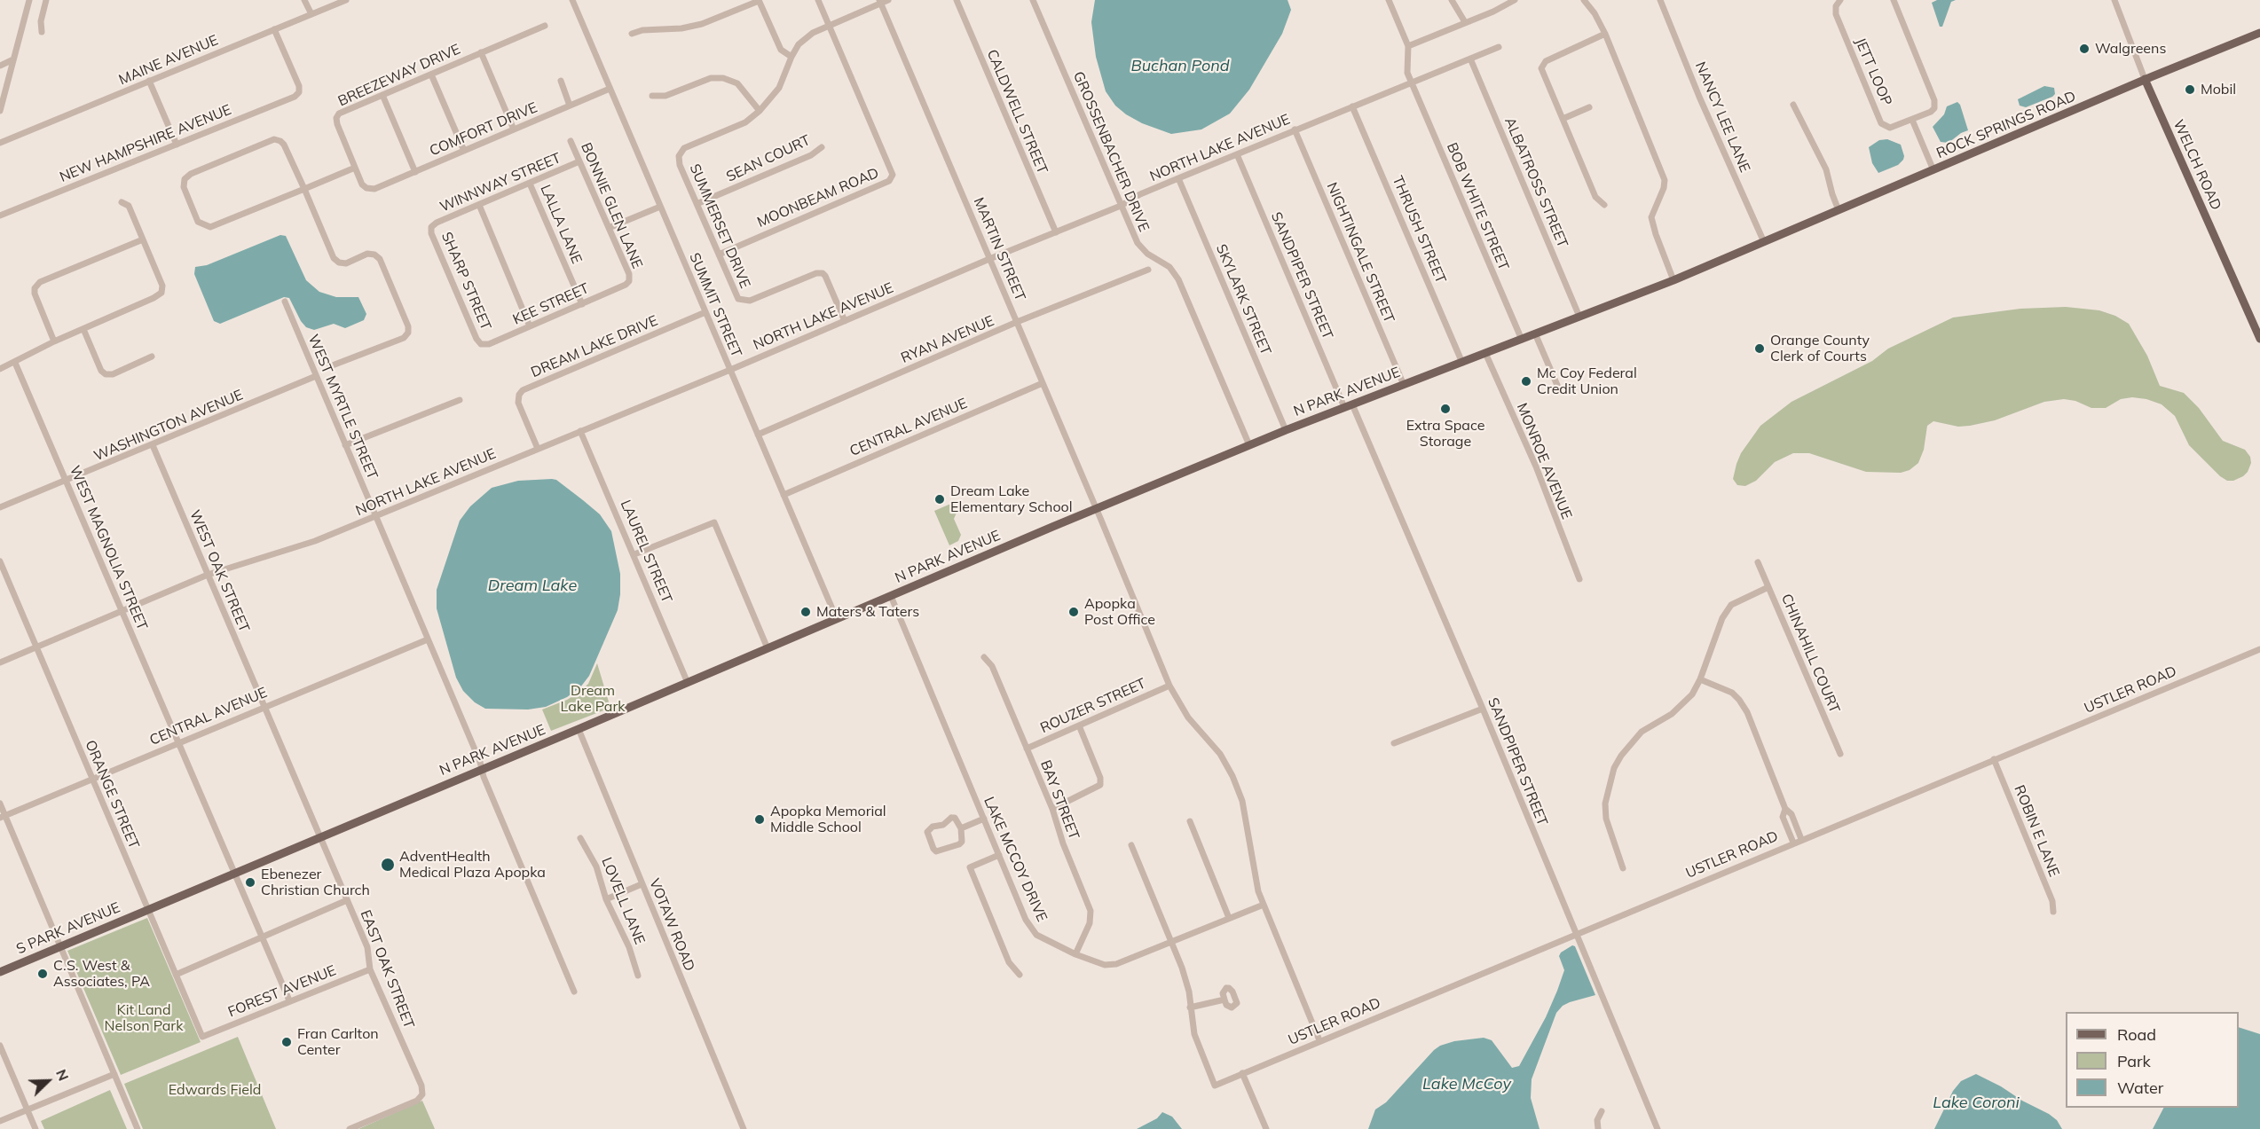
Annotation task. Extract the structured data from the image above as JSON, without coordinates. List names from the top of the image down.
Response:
{
  "streets": {
    "main road": [
      "ROCK SPRINGS ROAD",
      "WELCH ROAD",
      "N PARK AVENUE",
      "S PARK AVENUE"
    ],
    "street": [
      "MAINE AVENUE",
      "JETT LOOP",
      "BREEZEWAY DRIVE",
      "CALDWELL STREET",
      "NANCY LEE LANE",
      "COMFORT DRIVE",
      "NEW HAMPSHIRE AVENUE",
      "NORTH LAKE AVENUE",
      "GROSSENBACHER DRIVE",
      "SEAN COURT",
      "WINNWAY STREET",
      "ALBATROSS STREET",
      "MOONBEAM ROAD",
      "BONNIE GLEN LANE",
      "BOB WHITE STREET",
      "LALLA LANE",
      "SUMMERSET DRIVE",
      "THRUSH STREET",
      "MARTIN STREET",
      "NIGHTINGALE STREET",
      "SANDPIPER STREET",
      "SHARP STREET",
      "SKYLARK STREET",
      "KEE STREET",
      "SUMMIT STREET",
      "RYAN AVENUE",
      "DREAM LAKE DRIVE",
      "WEST MYRTLE STREET",
      "WASHINGTON AVENUE",
      "CENTRAL AVENUE",
      "MONROE AVENUE",
      "WEST MAGNOLIA STREET",
      "LAUREL STREET",
      "WEST OAK STREET",
      "CHINAHILL COURT",
      "USTLER ROAD",
      "ROUZER STREET",
      "ORANGE STREET",
      "BAY STREET",
      "ROBIN E LANE",
      "LAKE MCCOY DRIVE",
      "LOVELL LANE",
      "VOTAW ROAD",
      "EAST OAK STREET",
      "FOREST AVENUE"
    ]
  },
  "crossings": [
    ["MAINE AVENUE", "NEW HAMPSHIRE AVENUE"],
    ["BREEZEWAY DRIVE", "COMFORT DRIVE"],
    ["CALDWELL STREET", "NORTH LAKE AVENUE"],
    ["NANCY LEE LANE", "ROCK SPRINGS ROAD"],
    ["NANCY LEE LANE", "N PARK AVENUE"],
    ["ROCK SPRINGS ROAD", "WELCH ROAD"],
    ["ROCK SPRINGS ROAD", "N PARK AVENUE"],
    ["COMFORT DRIVE", "SUMMIT STREET"],
    ["NORTH LAKE AVENUE", "GROSSENBACHER DRIVE"],
    ["NORTH LAKE AVENUE", "ALBATROSS STREET"],
    ["NORTH LAKE AVENUE", "BOB WHITE STREET"],
    ["NORTH LAKE AVENUE", "SUMMERSET DRIVE"],
    ["NORTH LAKE AVENUE", "THRUSH STREET"],
    ["NORTH LAKE AVENUE", "MARTIN STREET"],
    ["NORTH LAKE AVENUE", "NIGHTINGALE STREET"],
    ["NORTH LAKE AVENUE", "SANDPIPER STREET"],
    ["NORTH LAKE AVENUE", "SKYLARK STREET"],
    ["NORTH LAKE AVENUE", "SUMMIT STREET"],
    ["NORTH LAKE AVENUE", "DREAM LAKE DRIVE"],
    ["NORTH LAKE AVENUE", "WEST MYRTLE STREET"],
    ["NORTH LAKE AVENUE", "WEST MAGNOLIA STREET"],
    ["NORTH LAKE AVENUE", "LAUREL STREET"],
    ["NORTH LAKE AVENUE", "WEST OAK STREET"],
    ["NORTH LAKE AVENUE", "ORANGE STREET"],
    ["GROSSENBACHER DRIVE", "N PARK AVENUE"],
    ["SEAN COURT", "SUMMERSET DRIVE"],
    ["WINNWAY STREET", "BONNIE GLEN LANE"],
    ["WINNWAY STREET", "LALLA LANE"],
    ["WINNWAY STREET", "SHARP STREET"],
    ["ALBATROSS STREET", "N PARK AVENUE"],
    ["MOONBEAM ROAD", "SUMMERSET DRIVE"],
    ["BONNIE GLEN LANE", "KEE STREET"],
    ["BOB WHITE STREET", "N PARK AVENUE"],
    ["LALLA LANE", "KEE STREET"],
    ["SUMMERSET DRIVE", "MARTIN STREET"],
    ["THRUSH STREET", "N PARK AVENUE"],
    ["MARTIN STREET", "RYAN AVENUE"],
    ["MARTIN STREET", "N PARK AVENUE"],
    ["MARTIN STREET", "CENTRAL AVENUE"],
    ["MARTIN STREET", "USTLER ROAD"],
    ["MARTIN STREET", "ROUZER STREET"],
    ["MARTIN STREET", "LAKE MCCOY DRIVE"],
    ["NIGHTINGALE STREET", "N PARK AVENUE"],
    ["SANDPIPER STREET", "N PARK AVENUE"],
    ["SANDPIPER STREET", "USTLER ROAD"],
    ["SHARP STREET", "KEE STREET"],
    ["SKYLARK STREET", "N PARK AVENUE"],
    ["SUMMIT STREET", "RYAN AVENUE"],
    ["SUMMIT STREET", "DREAM LAKE DRIVE"],
    ["SUMMIT STREET", "N PARK AVENUE"],
    ["SUMMIT STREET", "CENTRAL AVENUE"],
    ["N PARK AVENUE", "WEST MYRTLE STREET"],
    ["N PARK AVENUE", "MONROE AVENUE"],
    ["N PARK AVENUE", "WEST MAGNOLIA STREET"],
    ["N PARK AVENUE", "LAUREL STREET"],
    ["N PARK AVENUE", "ORANGE STREET"],
    ["N PARK AVENUE", "LAKE MCCOY DRIVE"],
    ["N PARK AVENUE", "VOTAW ROAD"],
    ["N PARK AVENUE", "S PARK AVENUE"],
    ["N PARK AVENUE", "EAST OAK STREET"],
    ["WEST MYRTLE STREET", "WASHINGTON AVENUE"],
    ["WEST MYRTLE STREET", "CENTRAL AVENUE"],
    ["WASHINGTON AVENUE", "WEST MAGNOLIA STREET"],
    ["WASHINGTON AVENUE", "WEST OAK STREET"],
    ["CENTRAL AVENUE", "WEST MAGNOLIA STREET"],
    ["CENTRAL AVENUE", "WEST OAK STREET"],
    ["CENTRAL AVENUE", "ORANGE STREET"],
    ["CENTRAL AVENUE", "EAST OAK STREET"],
    ["WEST MAGNOLIA STREET", "FOREST AVENUE"],
    ["WEST OAK STREET", "EAST OAK STREET"],
    ["USTLER ROAD", "ROBIN E LANE"],
    ["ROUZER STREET", "BAY STREET"],
    ["ORANGE STREET", "S PARK AVENUE"],
    ["ORANGE STREET", "FOREST AVENUE"],
    ["BAY STREET", "LAKE MCCOY DRIVE"],
    ["EAST OAK STREET", "FOREST AVENUE"]
  ],
  "water": [
    "Buchan Pond",
    "Dream Lake",
    "Lake McCoy",
    "Lake Coroni"
  ],
  "parks": ["Dream Lake Park", "Kit Land Nelson Park", "Edwards Field"],
  "places": [
    "Walgreens",
    "Mobil",
    "Orange County Clerk of Courts",
    "Mc Coy Federal Credit Union",
    "Extra Space Storage",
    "Dream Lake Elementary School",
    "Maters & Taters",
    "Apopka Post Office",
    "Apopka Memorial Middle School",
    "AdventHealth Medical Plaza Apopka",
    "Ebenezer Christian Church",
    "C.S. West & Associates, PA",
    "Fran Carlton Center"
  ],
  "legend": ["Road", "Park", "Water"],
  "north": "top right"
}
